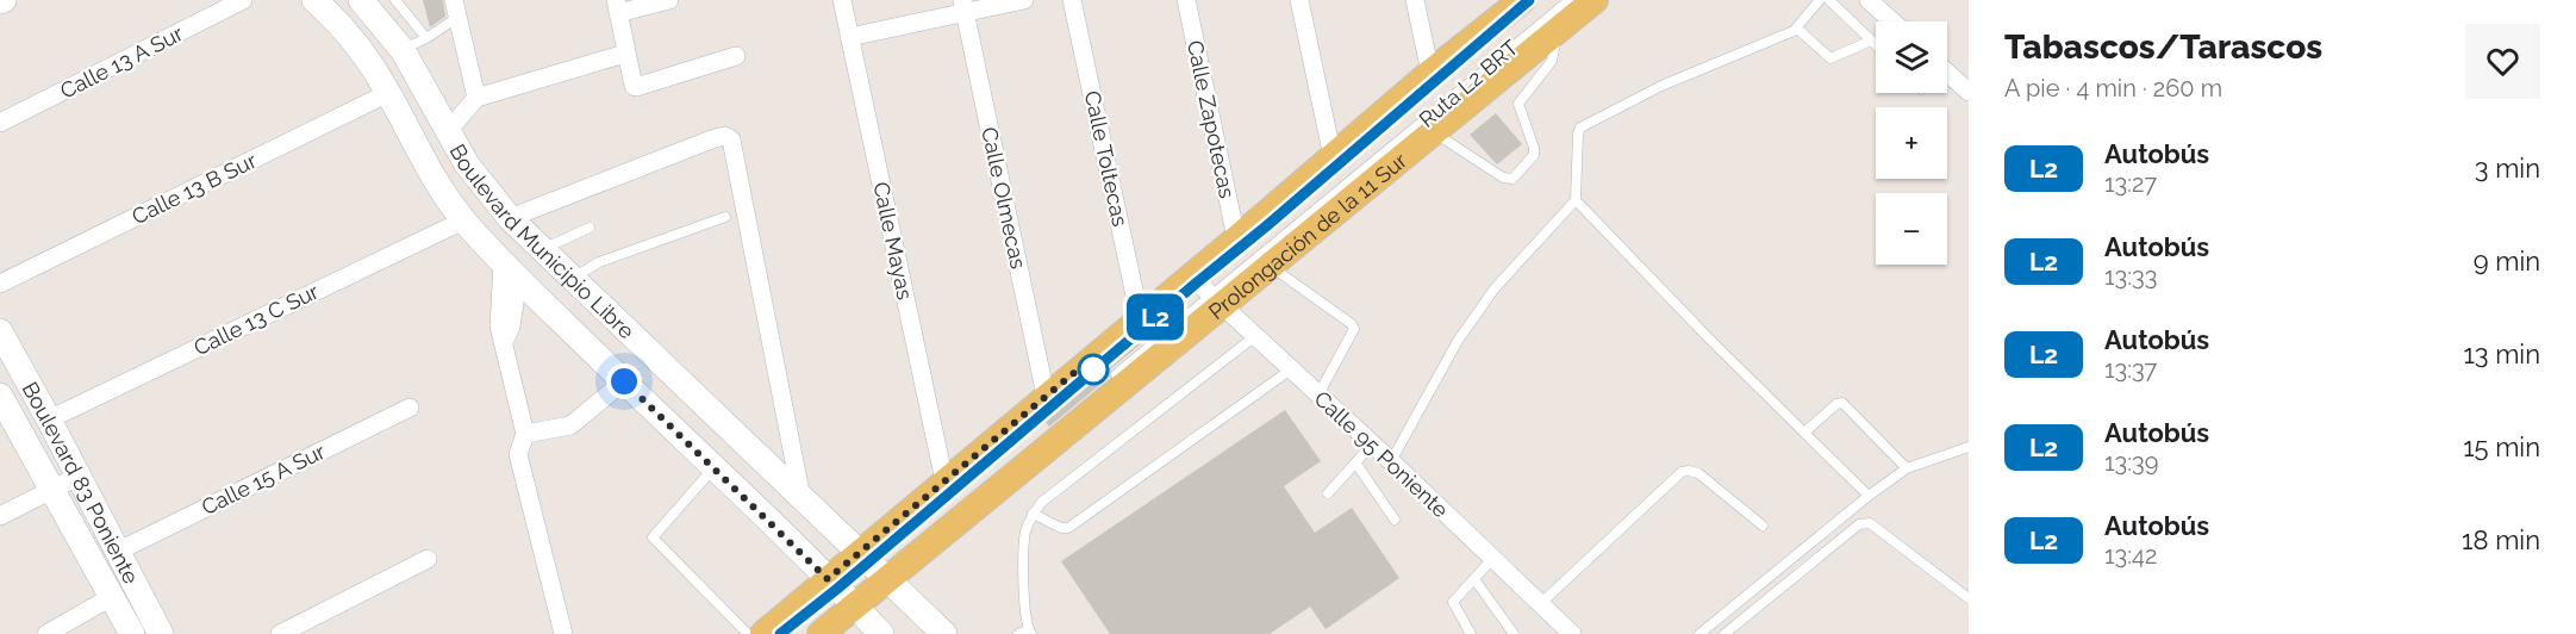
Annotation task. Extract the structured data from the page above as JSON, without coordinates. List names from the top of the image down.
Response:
{
  "streets": {
    "main road": ["Prolongación de la 11 Sur", "Boulevard Municipio Libre", "Boulevard 83 Poniente"],
    "street": [
      "Calle 13 A Sur",
      "Calle Zapotecas",
      "Calle Toltecas",
      "Calle 13 B Sur",
      "Calle Olmecas",
      "Calle Mayas",
      "Calle 13 C Sur",
      "Calle 95 Poniente",
      "Calle 15 A Sur"
    ],
    "lane": ["Ruta L2 BRT"]
  },
  "crossings": [
    ["Ruta L2 BRT", "Prolongación de la 11 Sur"],
    ["Ruta L2 BRT", "Calle 95 Poniente"],
    ["Calle Zapotecas", "Prolongación de la 11 Sur"],
    ["Calle Toltecas", "Prolongación de la 11 Sur"],
    ["Calle 13 B Sur", "Boulevard Municipio Libre"],
    ["Calle Olmecas", "Prolongación de la 11 Sur"],
    ["Prolongación de la 11 Sur", "Boulevard Municipio Libre"],
    ["Prolongación de la 11 Sur", "Calle Mayas"],
    ["Prolongación de la 11 Sur", "Calle 95 Poniente"],
    ["Boulevard Municipio Libre", "Calle 13 C Sur"],
    ["Calle 13 C Sur", "Boulevard 83 Poniente"],
    ["Calle 15 A Sur", "Boulevard 83 Poniente"]
  ],
  "lines": ["bus line L2"],
  "page": {
    "on_map": "L2",
    "heading": ["Tabascos/Tarascos", "A pie · 4 min · 260 m"],
    "map_buttons": ["+", "−"],
    "list": [
      {
        "mark": "L2",
        "name": "Autobús",
        "note": "13:27",
        "value": "3 min"
      },
      {
        "mark": "L2",
        "name": "Autobús",
        "note": "13:33",
        "value": "9 min"
      },
      {
        "mark": "L2",
        "name": "Autobús",
        "note": "13:37",
        "value": "13 min"
      },
      {
        "mark": "L2",
        "name": "Autobús",
        "note": "13:39",
        "value": "15 min"
      },
      {
        "mark": "L2",
        "name": "Autobús",
        "note": "13:42",
        "value": "18 min"
      }
    ]
  }
}
